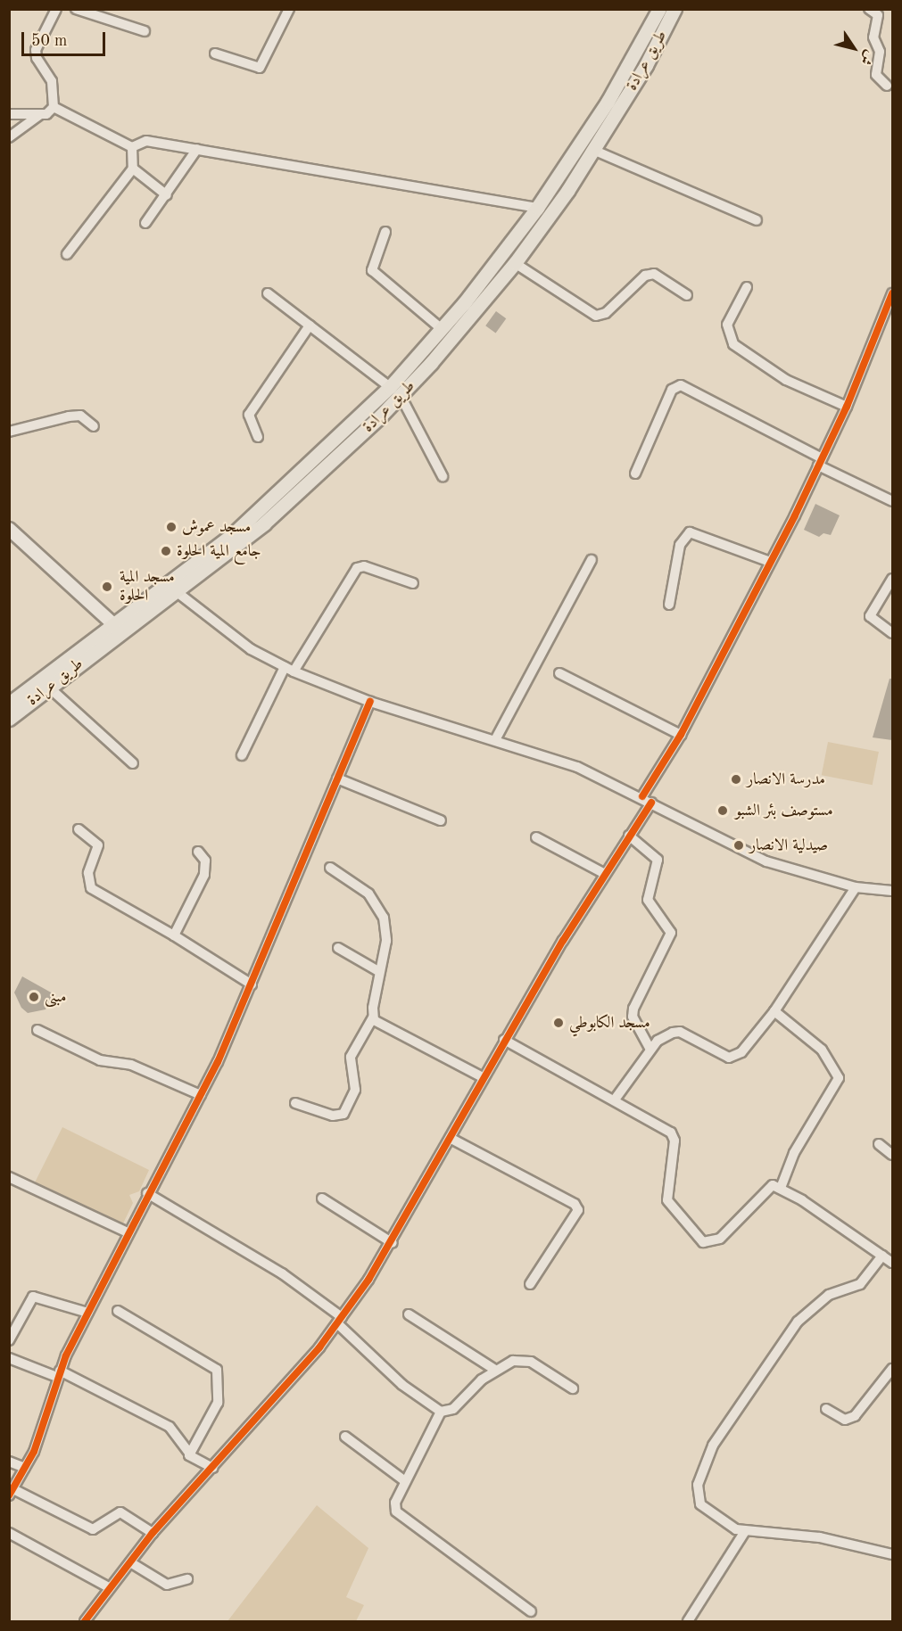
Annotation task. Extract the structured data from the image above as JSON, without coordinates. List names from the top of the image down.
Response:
{
  "streets": {
    "main road": ["طريق عرادة"]
  },
  "places": [
    "مسجد عموش",
    "جامع المية الحلوة",
    "مسجد المية الحلوة",
    "مدرسة الانصار",
    "مستوصف بئر الشبو",
    "صيدلية الانصار",
    "مبنى",
    "مسجد الكابوطي"
  ],
  "scale_bar": "50 m",
  "north": "bottom right"
}
